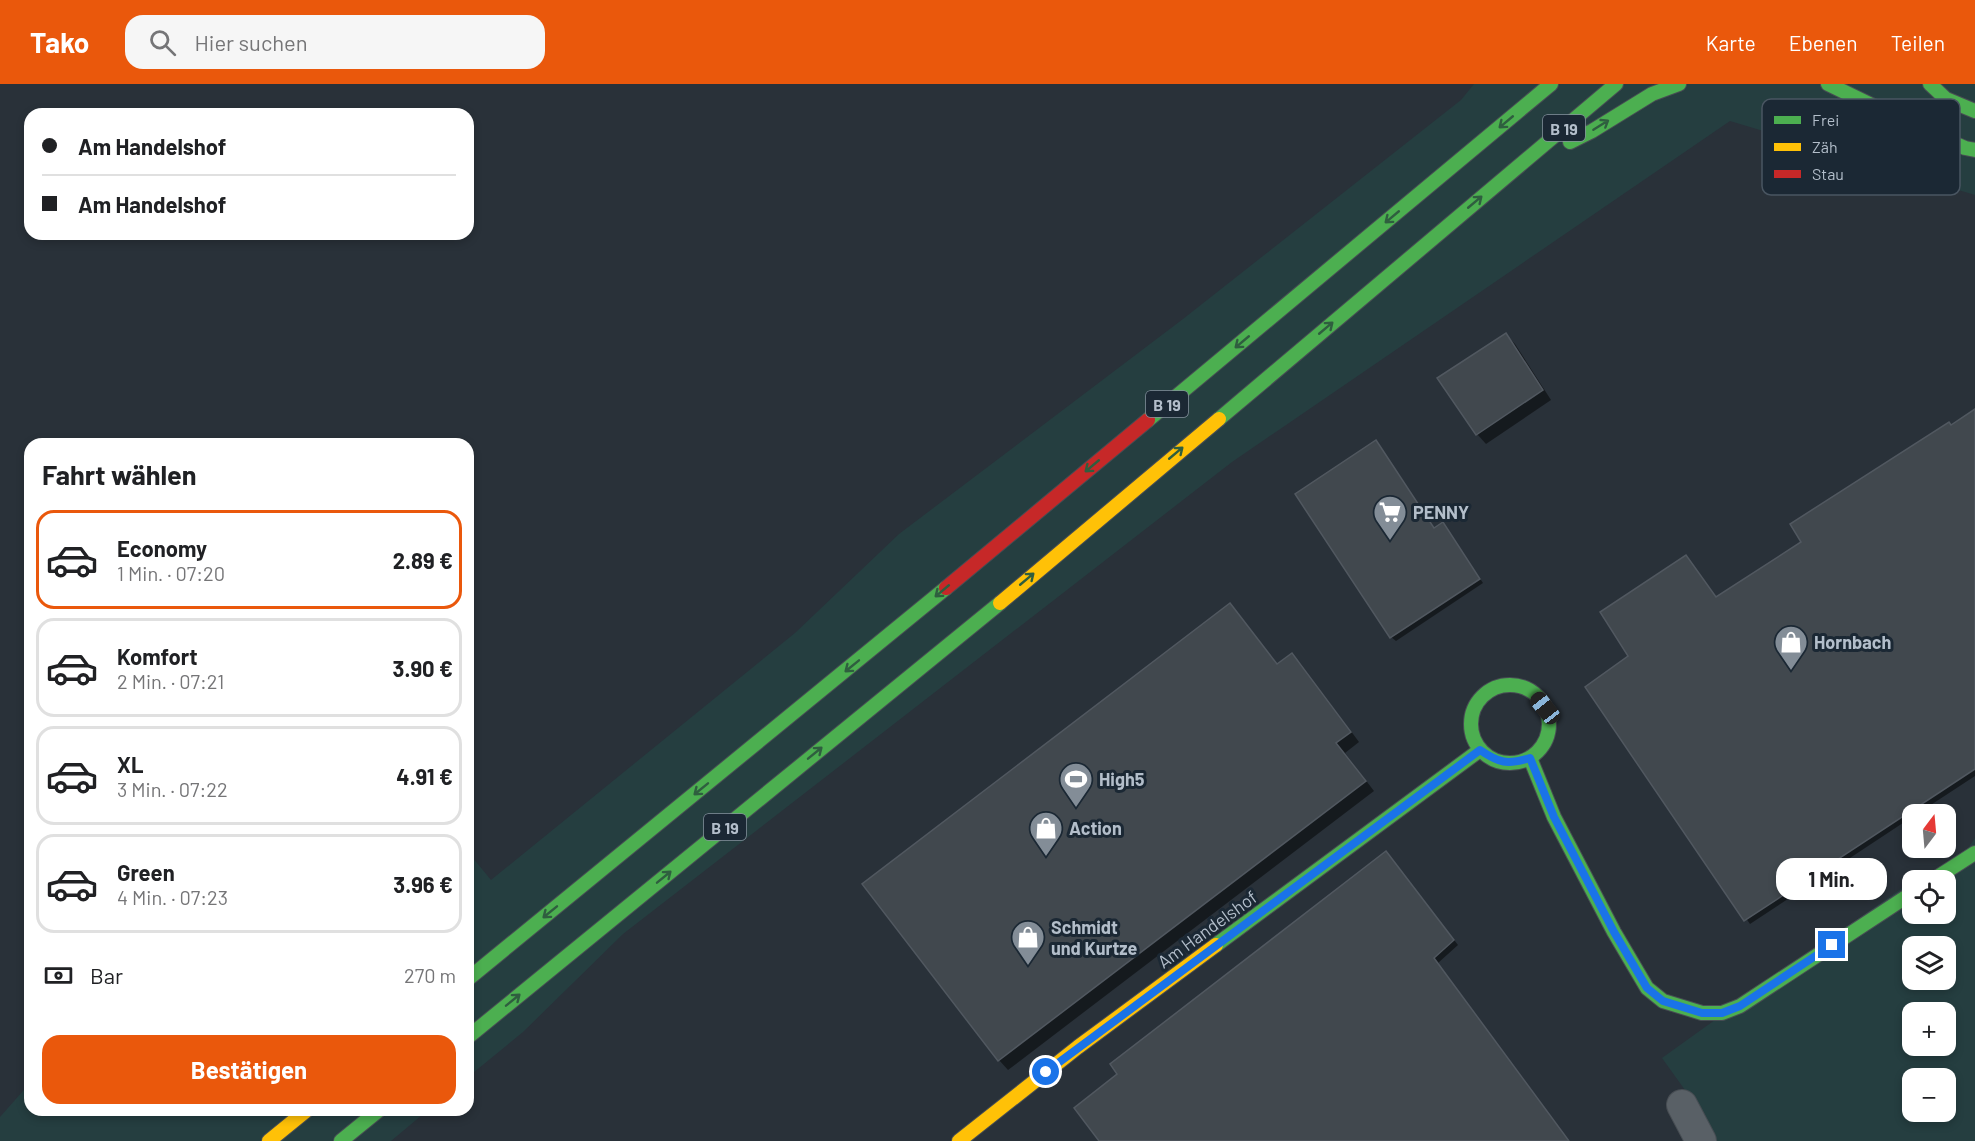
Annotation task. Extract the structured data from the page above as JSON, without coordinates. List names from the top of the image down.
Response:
{
  "streets": {
    "main road": ["B 19", "Am Handelshof"]
  },
  "places": {
    "supermarket": ["PENNY"],
    "shop": ["Hornbach", "Action", "Schmidt und Kurtze"],
    "sports": ["High5"]
  },
  "legend": ["Frei", "Zäh", "Stau"],
  "north": "top",
  "page": {
    "header": "Tako",
    "search": "Hier suchen",
    "nav": ["Karte", "Ebenen", "Teilen"],
    "banner": ["Am Handelshof", "Am Handelshof"],
    "heading": "Fahrt wählen",
    "list": [
      {
        "name": "Economy",
        "note": "1 Min. · 07:20",
        "value": "2.89 €"
      },
      {
        "name": "Komfort",
        "note": "2 Min. · 07:21",
        "value": "3.90 €"
      },
      {
        "name": "XL",
        "note": "3 Min. · 07:22",
        "value": "4.91 €"
      },
      {
        "name": "Green",
        "note": "4 Min. · 07:23",
        "value": "3.96 €"
      }
    ],
    "map_buttons": ["+", "−"],
    "bubble": "1 Min.",
    "pay": ["Bar", "270 m"],
    "buttons": "Bestätigen"
  }
}
